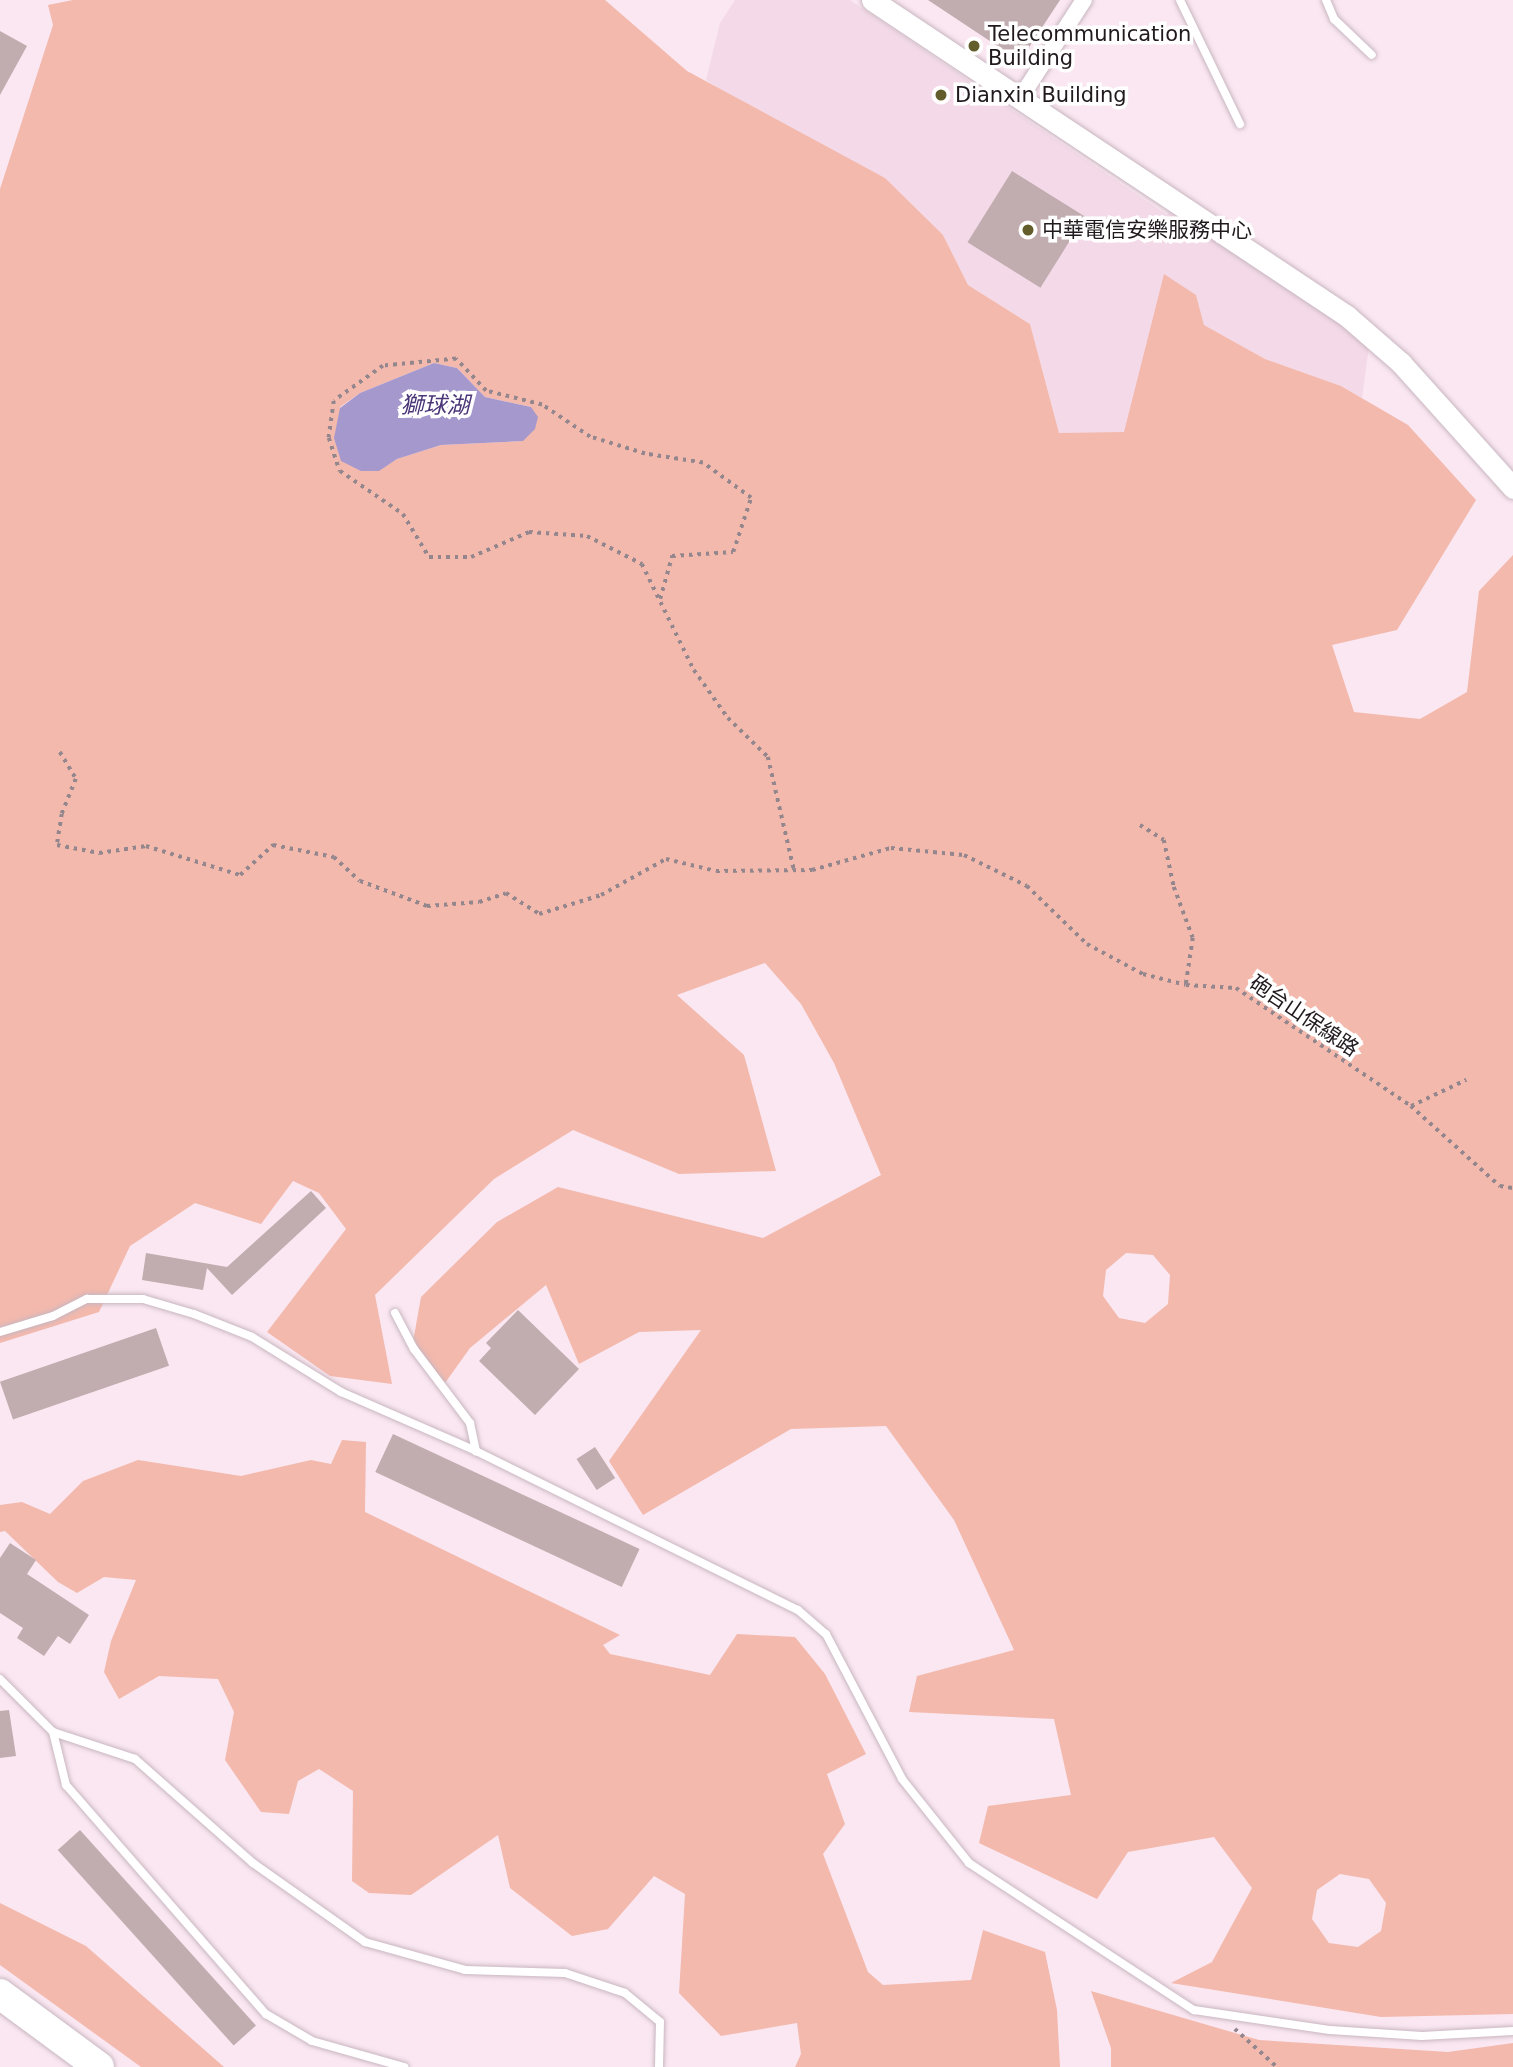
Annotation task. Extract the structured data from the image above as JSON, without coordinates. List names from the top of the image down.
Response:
{
  "streets": {
    "path": ["砲台山保線路"]
  },
  "water": ["獅球湖"],
  "places": ["Telecommunication Building", "Dianxin Building", "中華電信安樂服務中心"]
}
